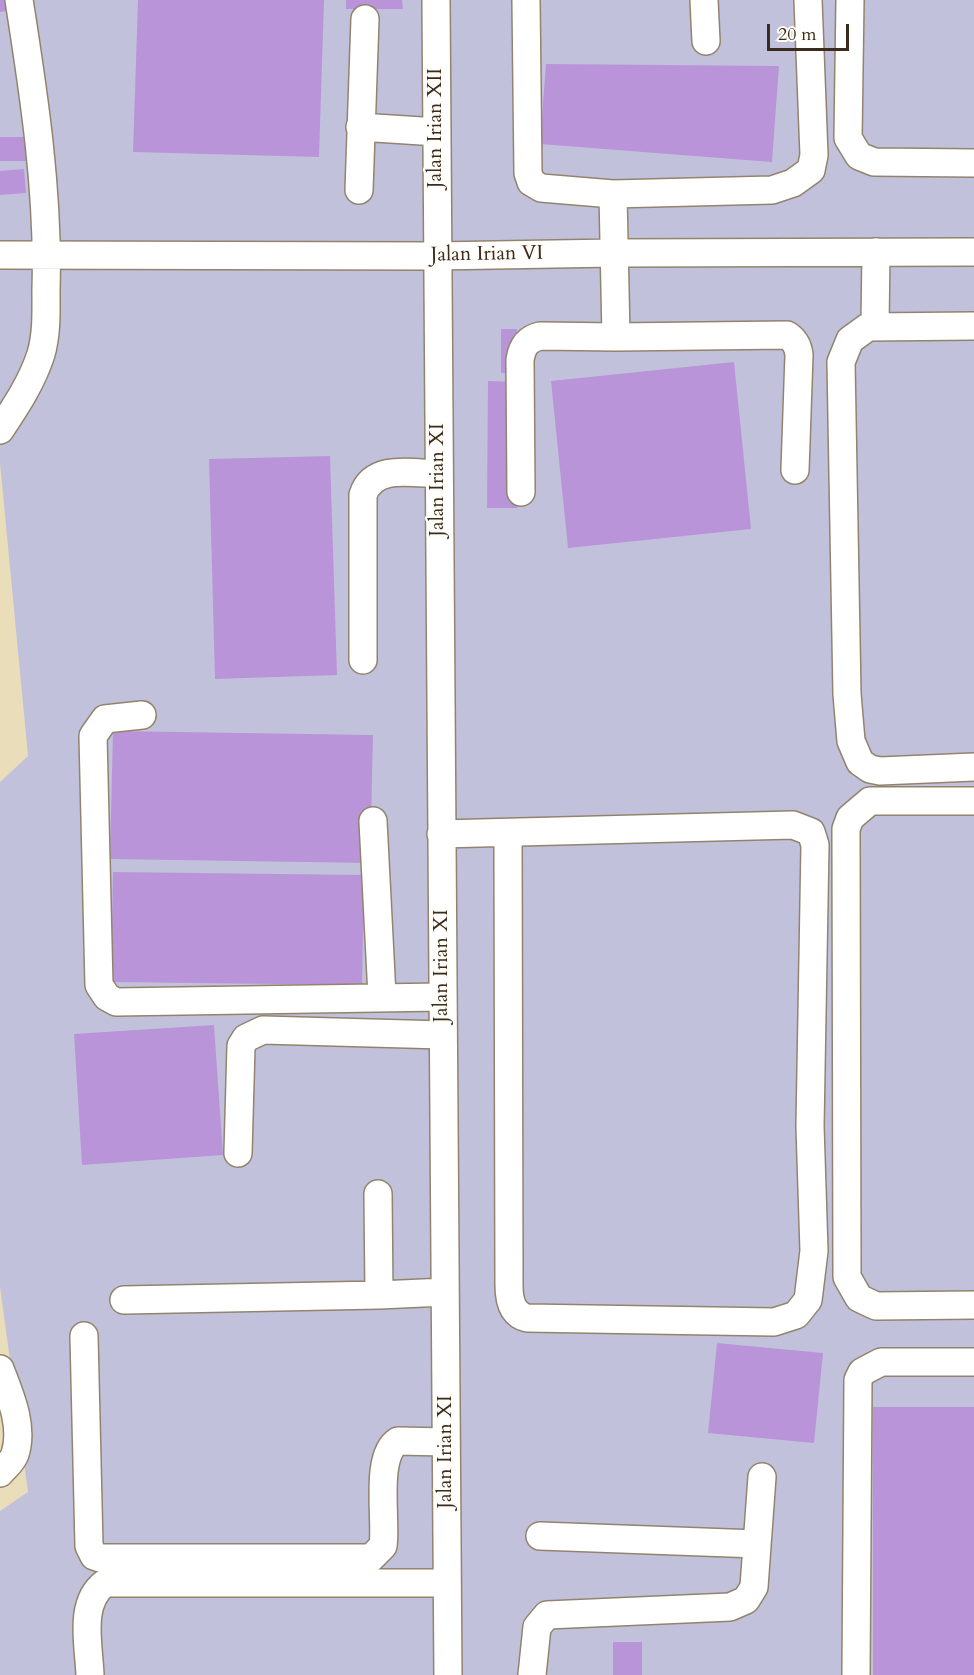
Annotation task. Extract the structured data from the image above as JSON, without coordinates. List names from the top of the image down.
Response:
{
  "streets": {
    "street": ["Jalan Irian XII", "Jalan Irian VI", "Jalan Irian XI"]
  },
  "crossings": [
    ["Jalan Irian XII", "Jalan Irian VI"],
    ["Jalan Irian XII", "Jalan Irian XI"],
    ["Jalan Irian VI", "Jalan Irian XI"]
  ],
  "scale_bar": "20 m"
}
